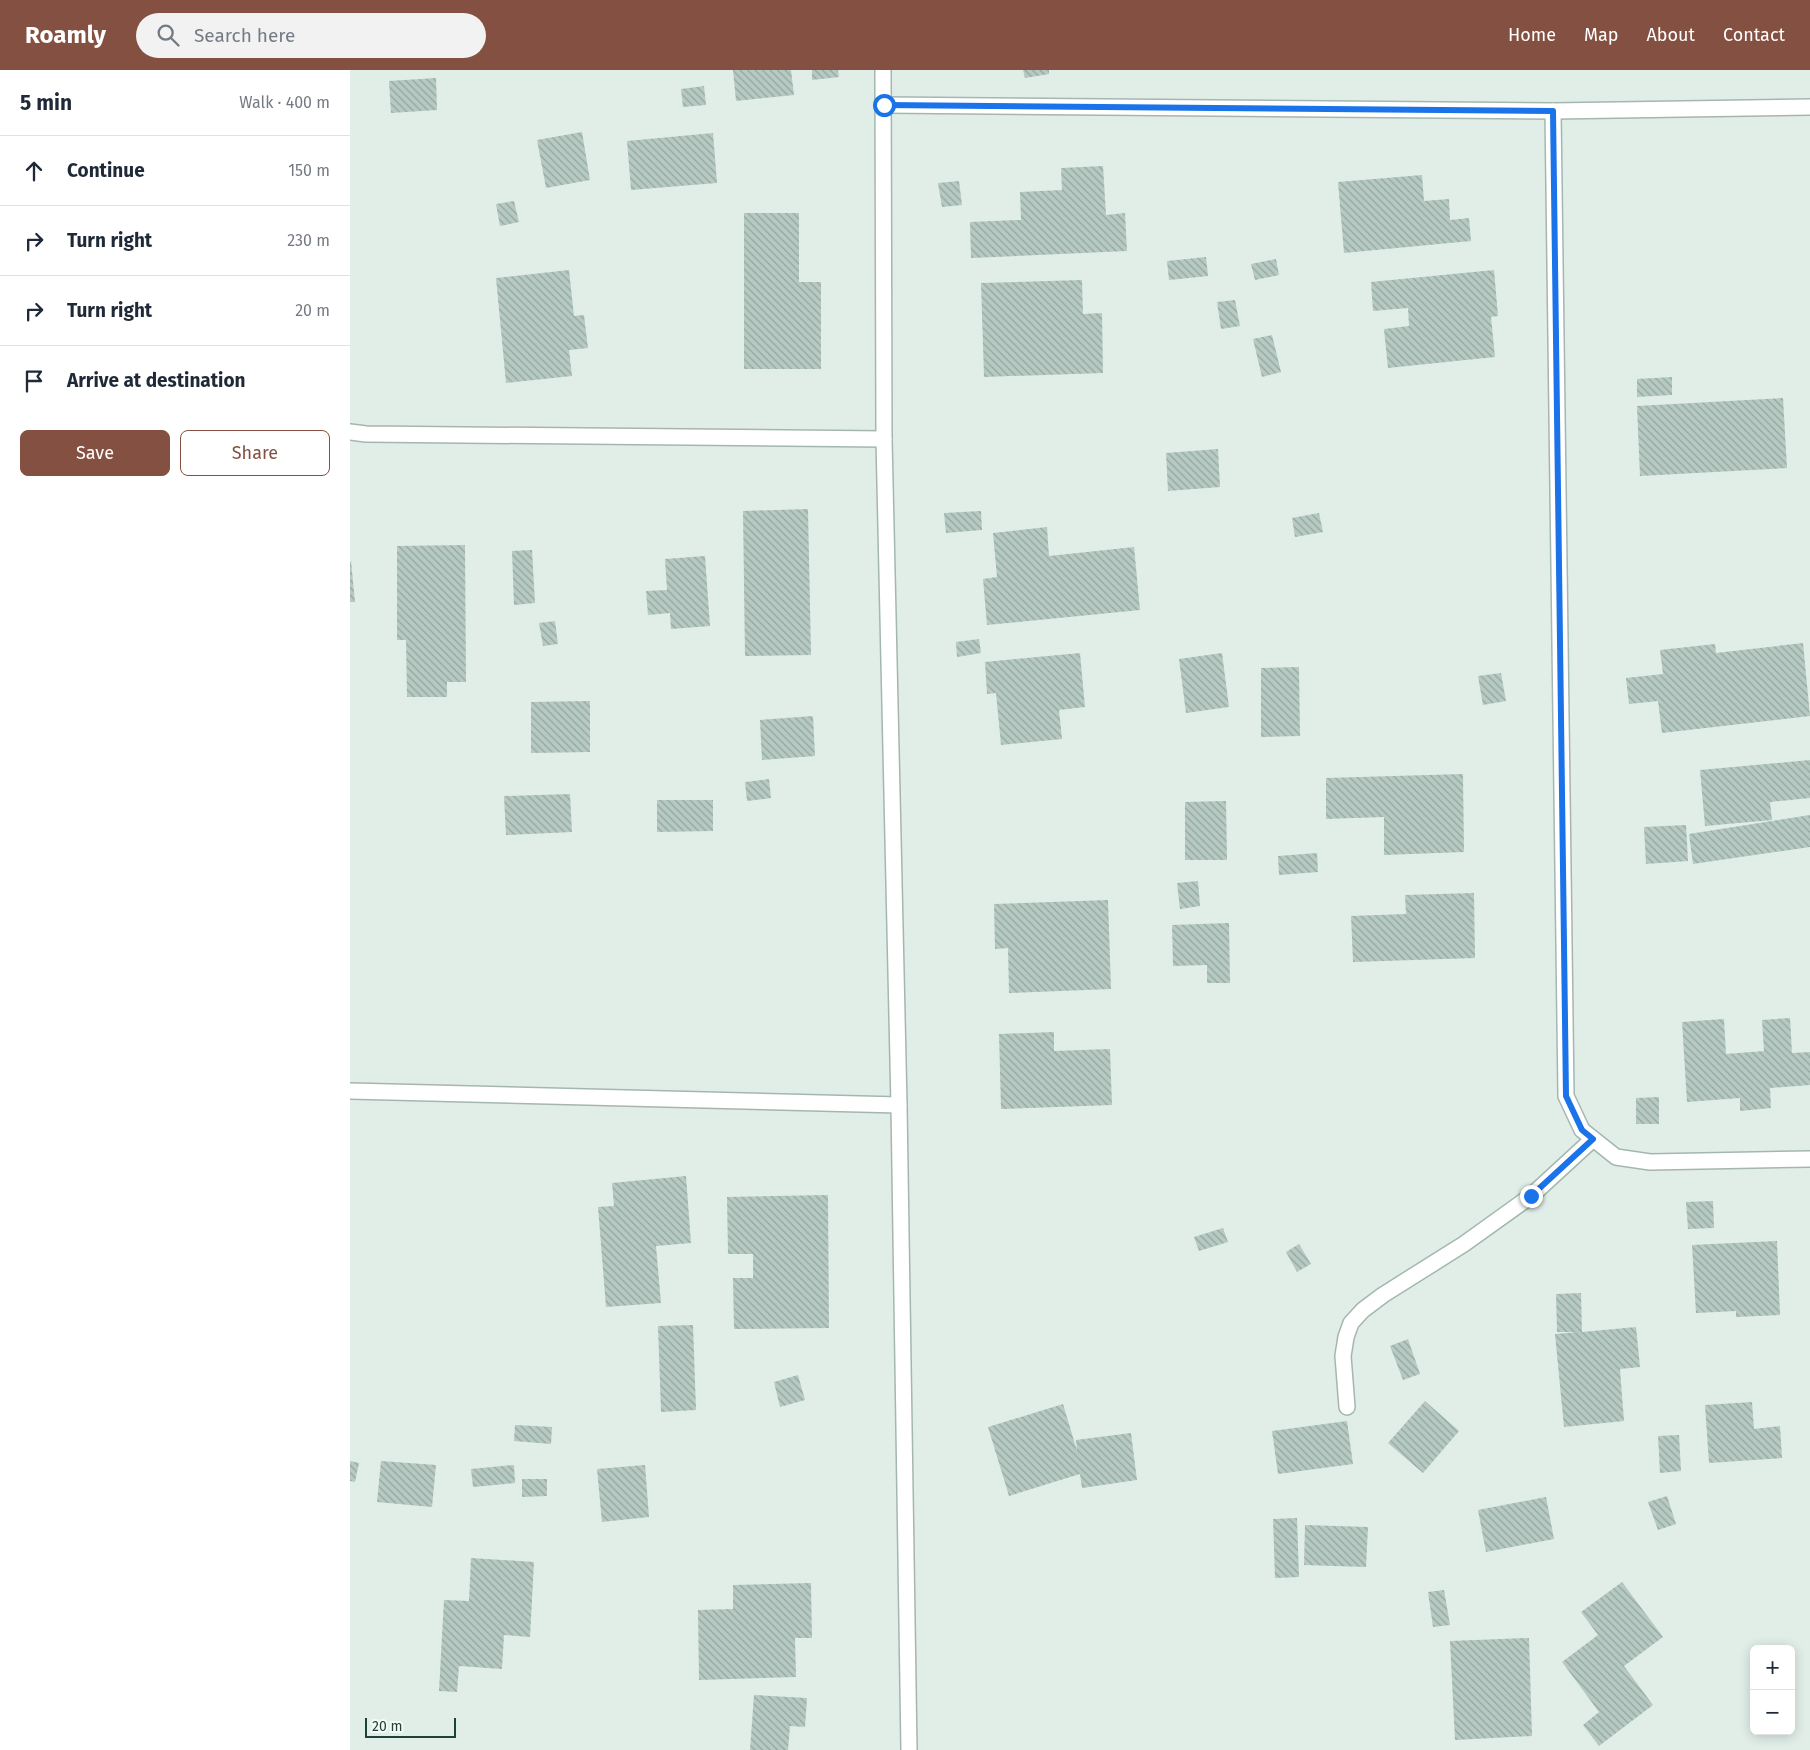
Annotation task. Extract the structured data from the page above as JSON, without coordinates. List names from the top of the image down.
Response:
{
  "scale_bar": "20 m",
  "page": {
    "header": "Roamly",
    "search": "Search here",
    "nav": [
      "Home",
      "Map",
      "About",
      "Contact"
    ],
    "heading": ["5 min", "Walk · 400 m"],
    "list": [
      ["Continue", "150 m"],
      ["Turn right", "230 m"],
      ["Turn right", "20 m"],
      "Arrive at destination"
    ],
    "buttons": ["Save", "Share"],
    "map_buttons": ["+", "−"],
    "scale": "20 m"
  }
}
